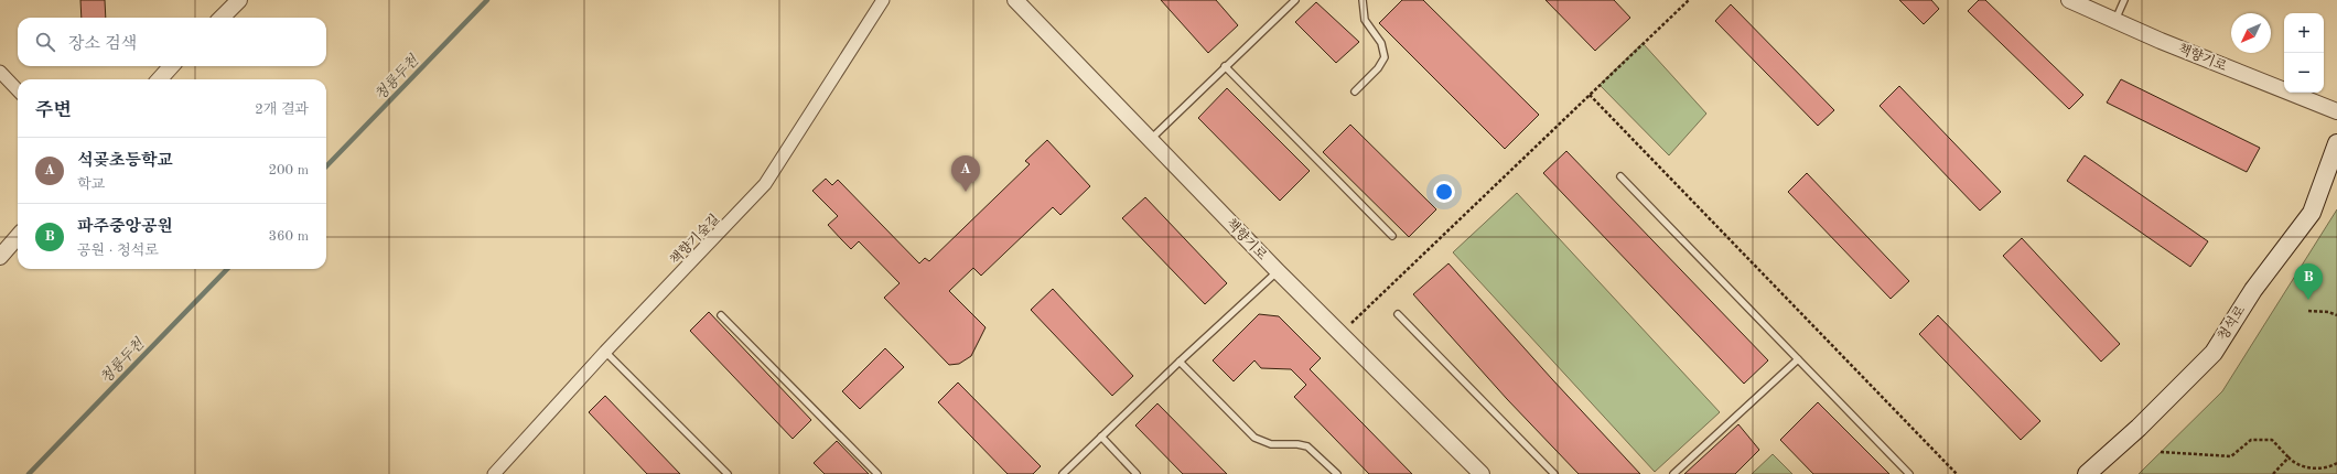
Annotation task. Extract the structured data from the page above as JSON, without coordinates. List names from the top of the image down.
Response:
{
  "streets": {
    "main road": ["청석로"],
    "street": ["책향기로", "책향기숲길"]
  },
  "water": ["청룡두천"],
  "north": "bottom left",
  "page": {
    "map_buttons": ["+", "−"],
    "search": "장소 검색",
    "heading": ["주변", "2개 결과"],
    "list": [
      {
        "mark": "A",
        "name": "석곶초등학교",
        "note": "학교",
        "value": "200 m"
      },
      {
        "mark": "B",
        "name": "파주중앙공원",
        "note": "공원 · 청석로",
        "value": "360 m"
      }
    ],
    "pins": ["A", "B"]
  }
}
